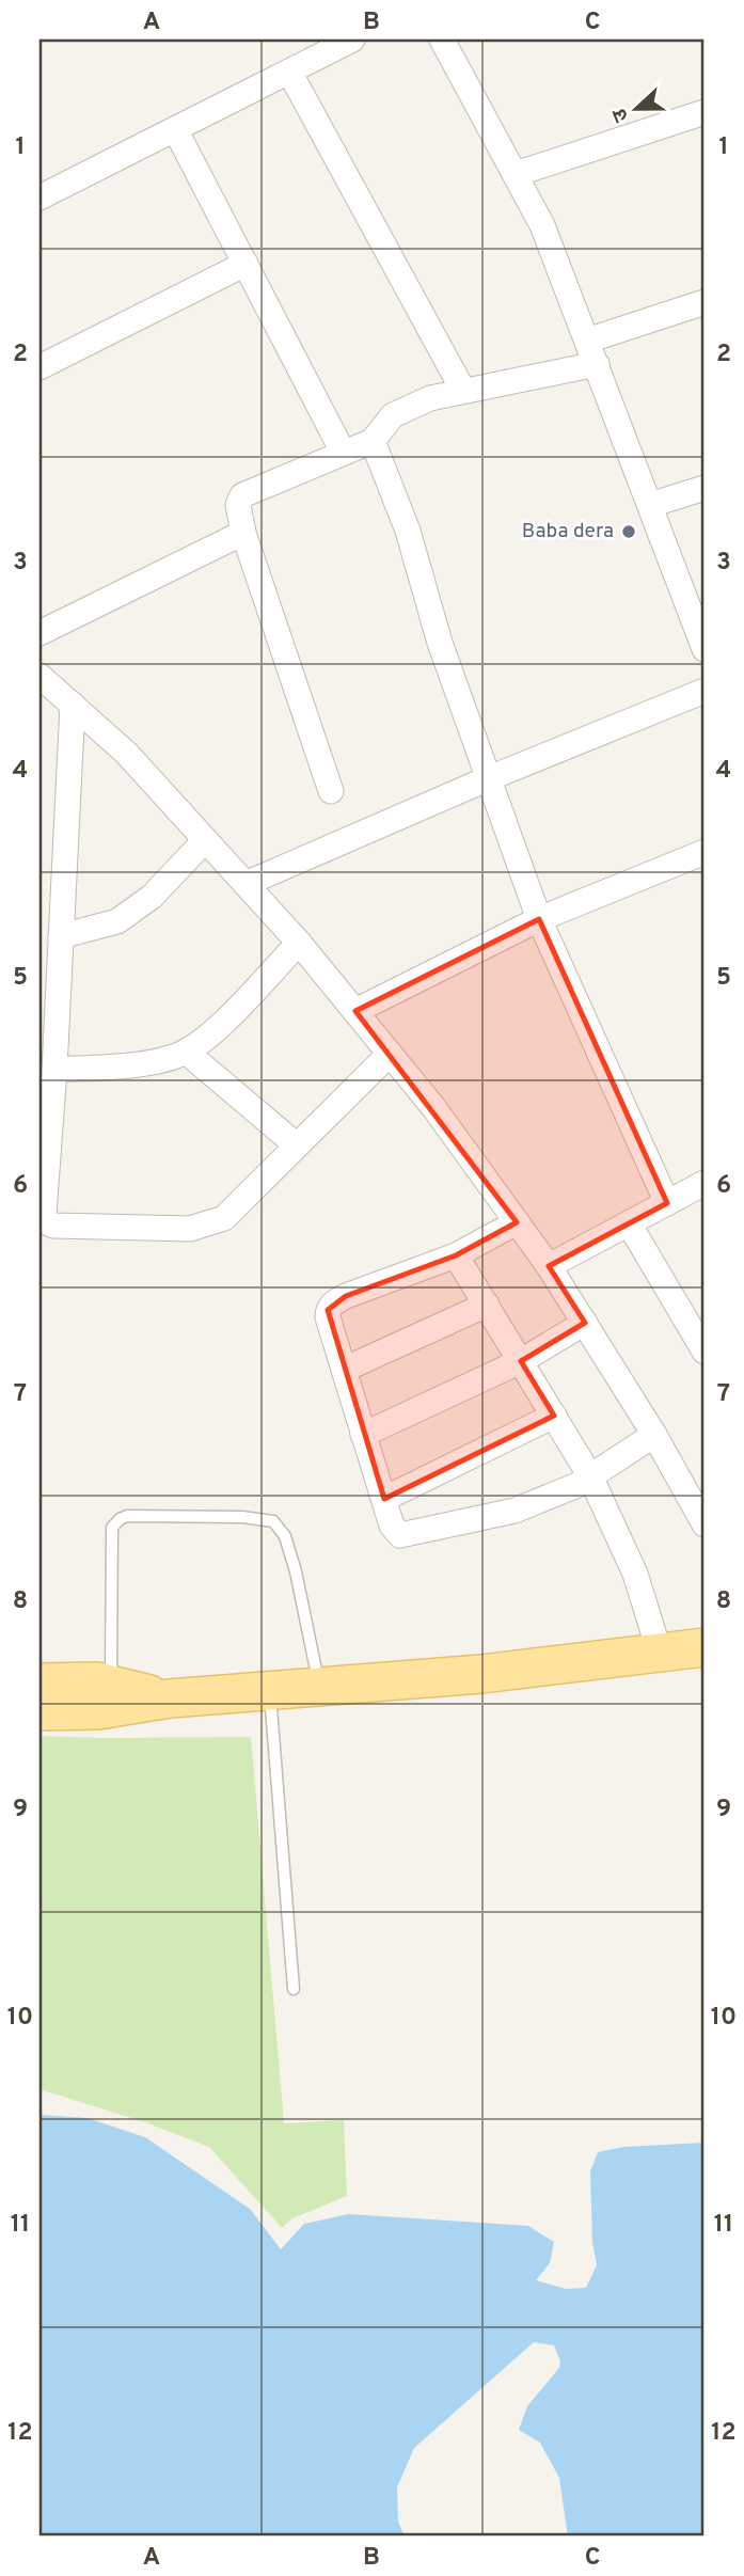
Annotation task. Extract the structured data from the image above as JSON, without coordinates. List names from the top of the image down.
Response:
{
  "places": ["Baba dera"],
  "north": "left",
  "grid": {
    "columns": ["A", "B", "C"],
    "rows": [
      "1",
      "2",
      "3",
      "4",
      "5",
      "6",
      "7",
      "8",
      "9",
      "10",
      "11",
      "12"
    ]
  }
}
